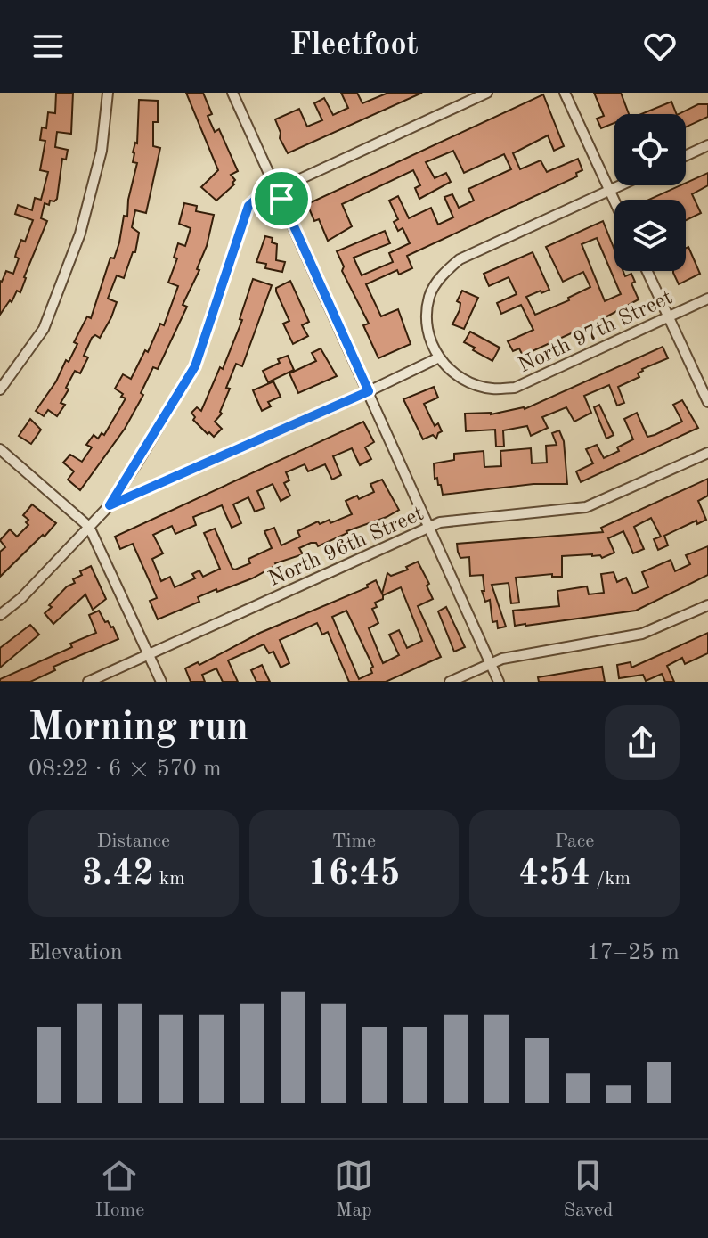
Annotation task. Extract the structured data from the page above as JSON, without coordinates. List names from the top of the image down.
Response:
{
  "streets": {
    "street": ["North 97th Street", "North 96th Street"]
  },
  "page": {
    "header": "Fleetfoot",
    "heading": ["Morning run", "08:22 · 6 × 570 m"],
    "stats": [
      ["Distance", "3.42 km"],
      ["Time", "16:45"],
      ["Pace", "4:54 /km"]
    ],
    "chart": ["Elevation", "17–25 m"],
    "tabs": ["Home", "Map", "Saved"]
  }
}
